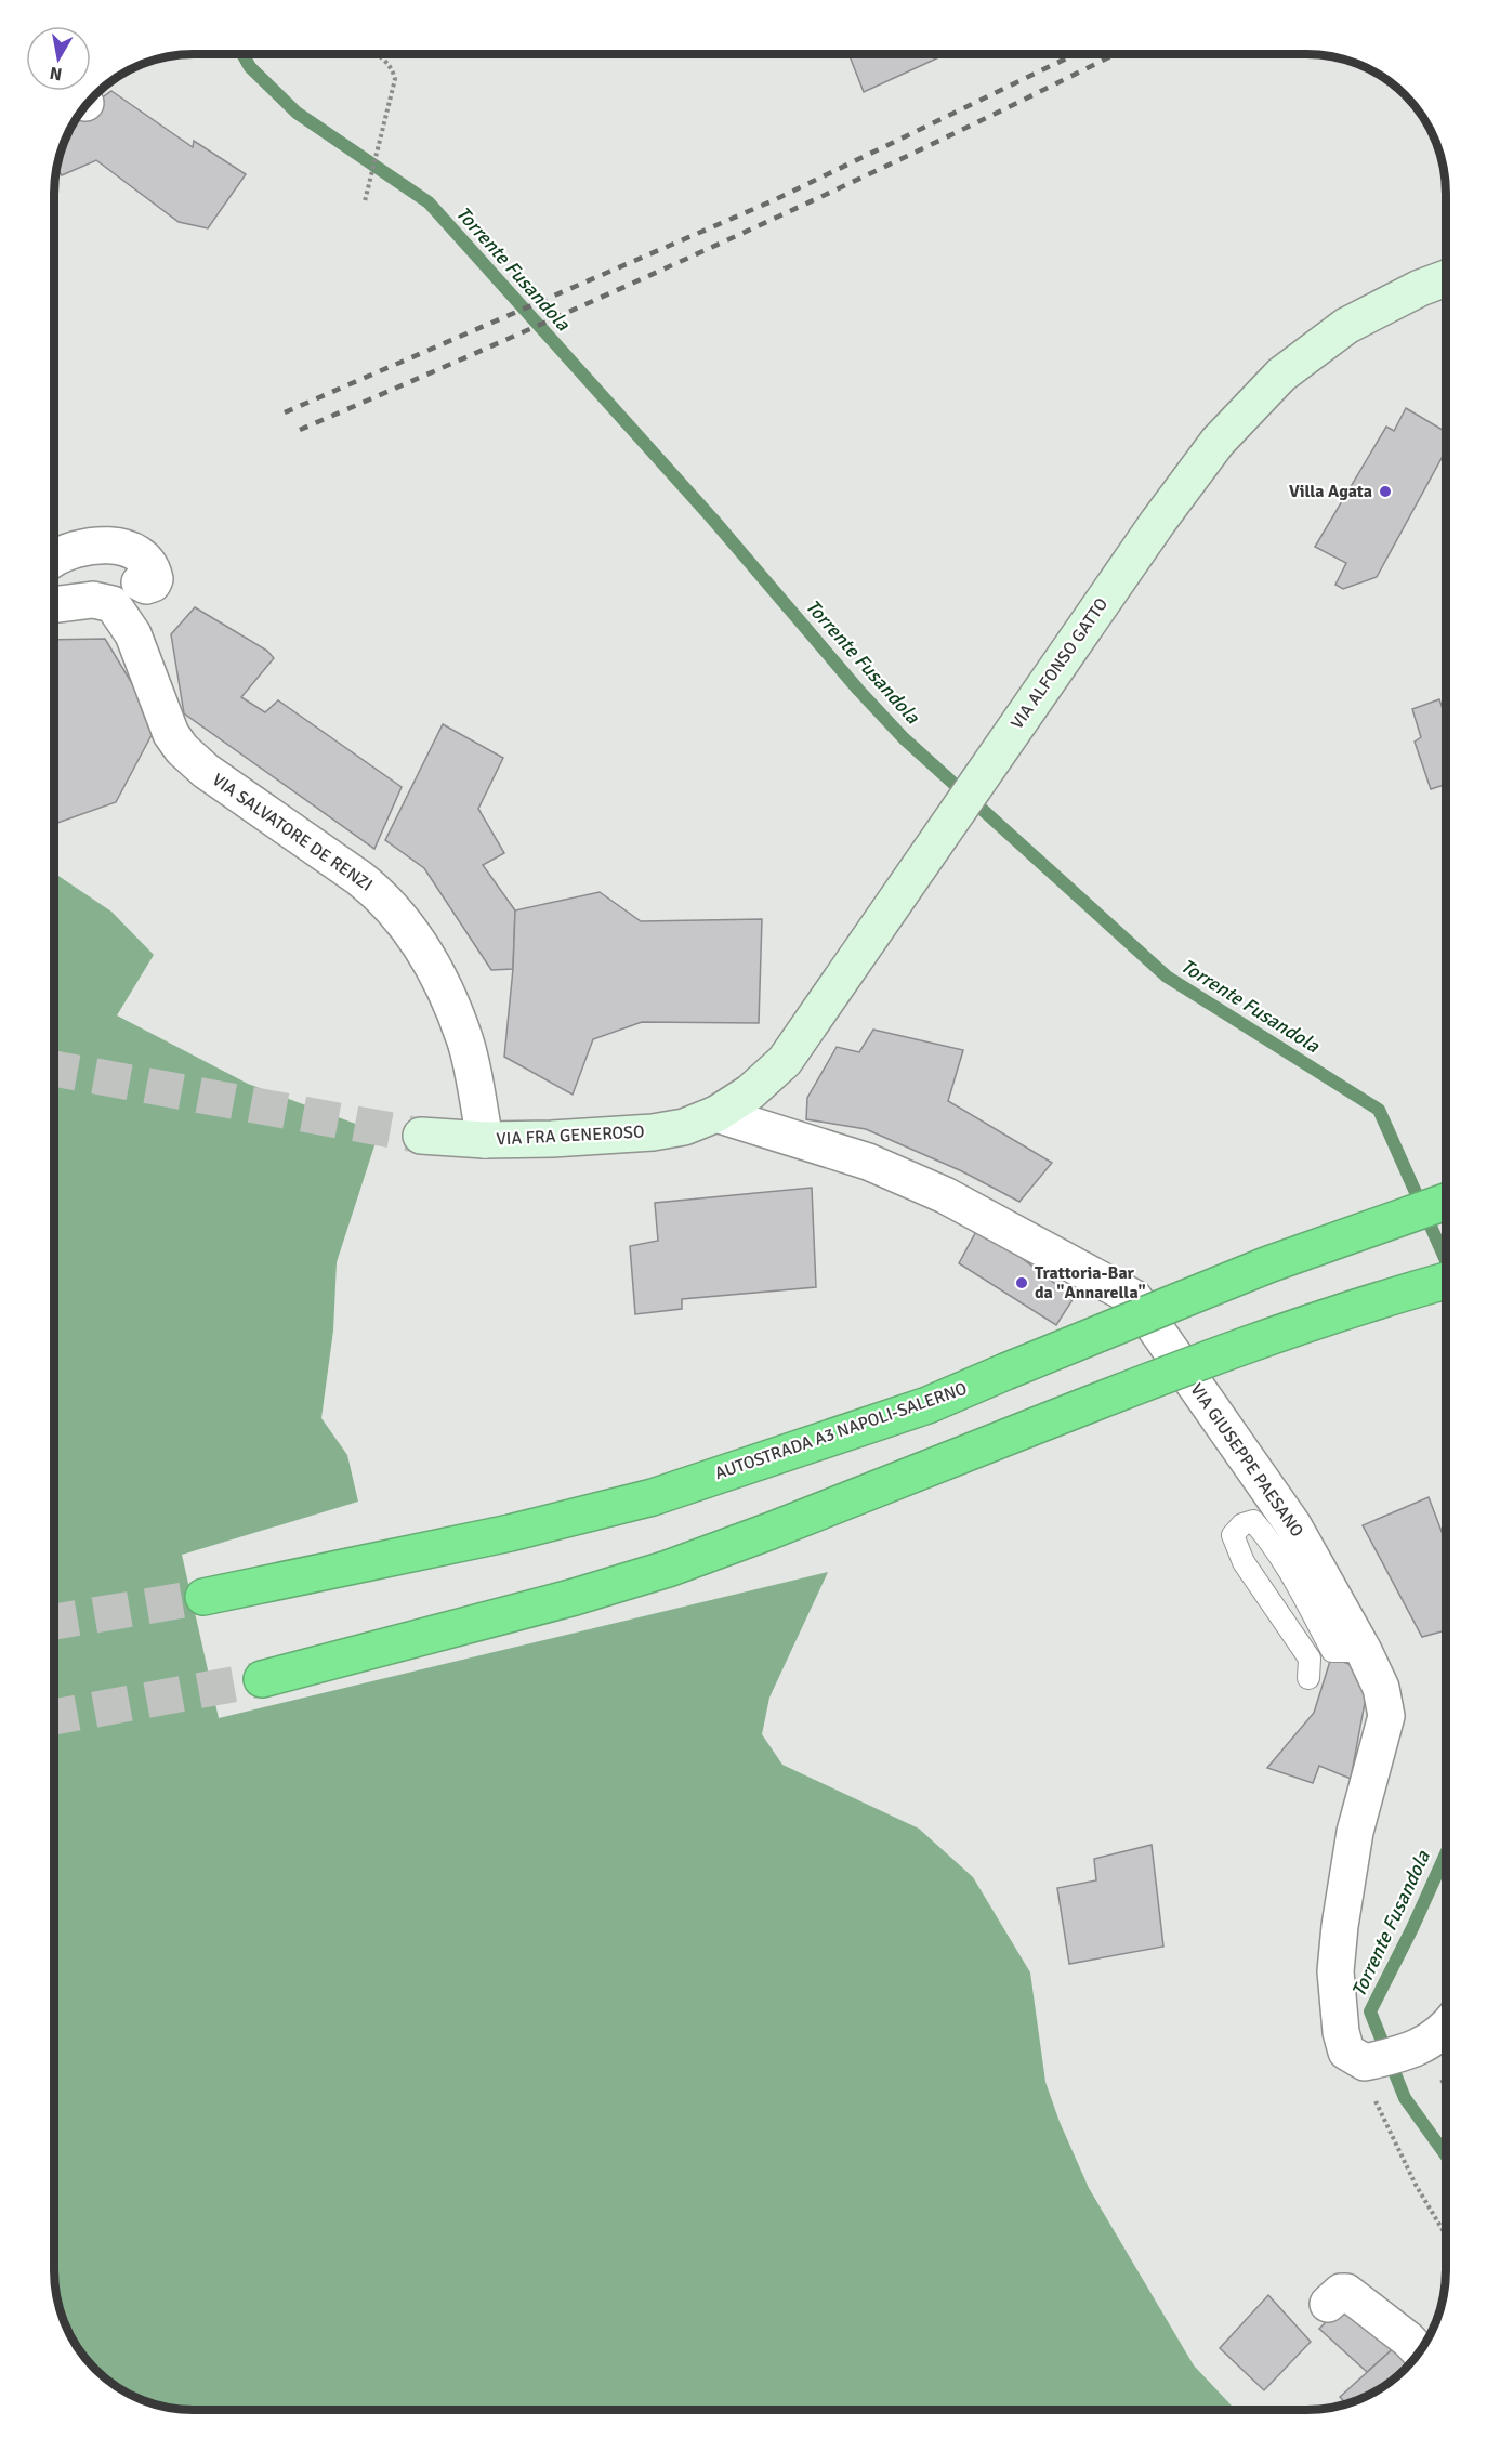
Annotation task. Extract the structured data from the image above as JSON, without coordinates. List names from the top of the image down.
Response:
{
  "streets": {
    "highway": ["AUTOSTRADA A3 NAPOLI-SALERNO"],
    "main road": ["VIA ALFONSO GATTO", "VIA FRA GENEROSO"],
    "street": ["VIA SALVATORE DE RENZI", "VIA GIUSEPPE PAESANO"]
  },
  "crossings": [
    ["VIA ALFONSO GATTO", "VIA FRA GENEROSO"],
    ["VIA ALFONSO GATTO", "VIA GIUSEPPE PAESANO"],
    ["VIA SALVATORE DE RENZI", "VIA FRA GENEROSO"],
    ["VIA FRA GENEROSO", "VIA GIUSEPPE PAESANO"]
  ],
  "water": ["Torrente Fusandola"],
  "places": ["Villa Agata", "Trattoria-Bar da \"Annarella\""],
  "north": "bottom"
}
